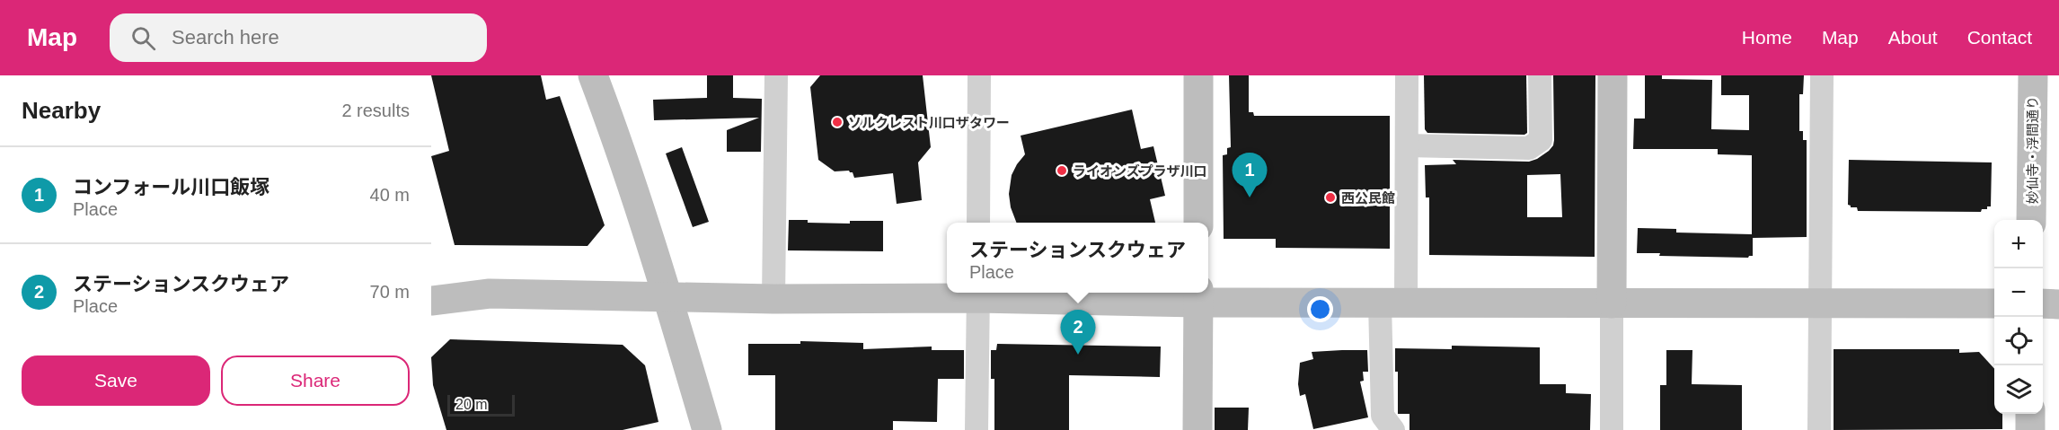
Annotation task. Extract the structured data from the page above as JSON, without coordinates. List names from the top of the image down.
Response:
{
  "streets": {
    "street": ["妙仙寺・浮間通り"]
  },
  "places": ["ソルクレスト川口ザタワー", "ライオンズプラザ川口", "西公民館"],
  "scale_bar": "20 m",
  "page": {
    "header": "Map",
    "search": "Search here",
    "nav": [
      "Home",
      "Map",
      "About",
      "Contact"
    ],
    "heading": ["Nearby", "2 results"],
    "list": [
      {
        "mark": "1",
        "name": "コンフォール川口飯塚",
        "note": "Place",
        "value": "40 m"
      },
      {
        "mark": "2",
        "name": "ステーションスクウェア",
        "note": "Place",
        "value": "70 m"
      }
    ],
    "pins": ["1", "2"],
    "map_buttons": ["+", "−"],
    "popup": ["ステーションスクウェア", "Place"],
    "buttons": ["Save", "Share"],
    "scale": "20 m"
  }
}
